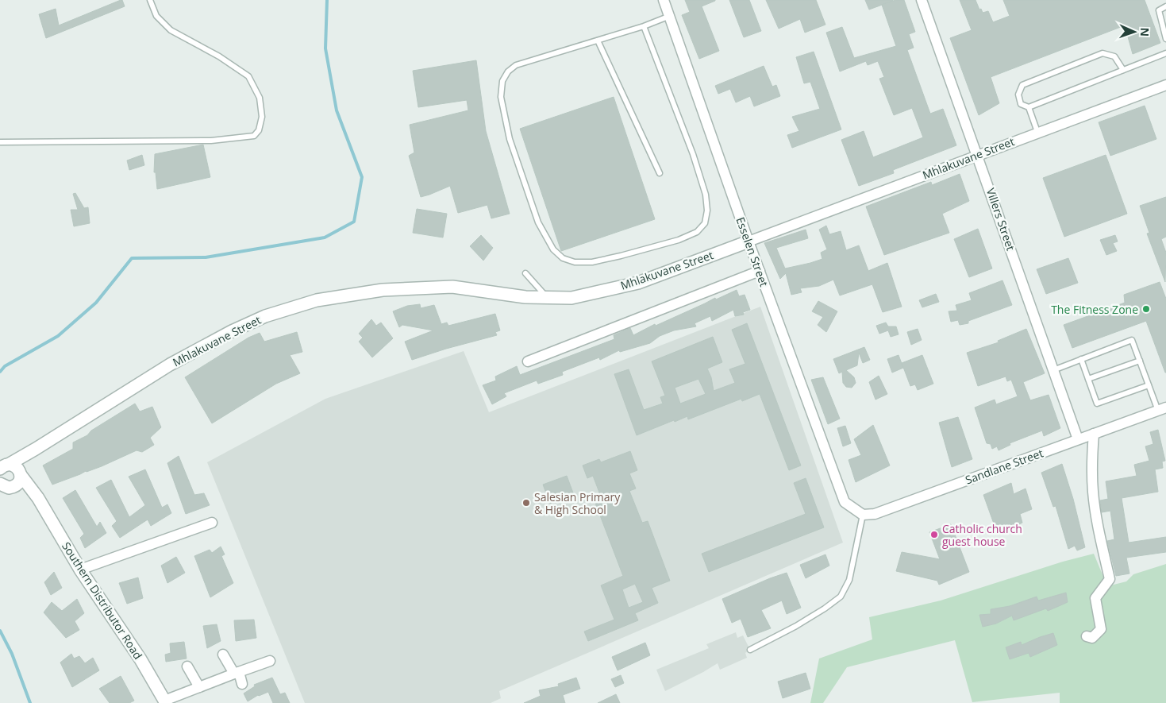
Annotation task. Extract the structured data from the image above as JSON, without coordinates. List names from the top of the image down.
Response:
{
  "streets": {
    "street": [
      "Mhlakuvane Street",
      "Villers Street",
      "Esselen Street",
      "Sandlane Street",
      "Southern Distributor Road"
    ]
  },
  "crossings": [
    ["Mhlakuvane Street", "Villers Street"],
    ["Mhlakuvane Street", "Esselen Street"],
    ["Mhlakuvane Street", "Southern Distributor Road"],
    ["Villers Street", "Sandlane Street"],
    ["Esselen Street", "Sandlane Street"]
  ],
  "places": ["The Fitness Zone", "Salesian Primary & High School", "Catholic church guest house"],
  "north": "right"
}
